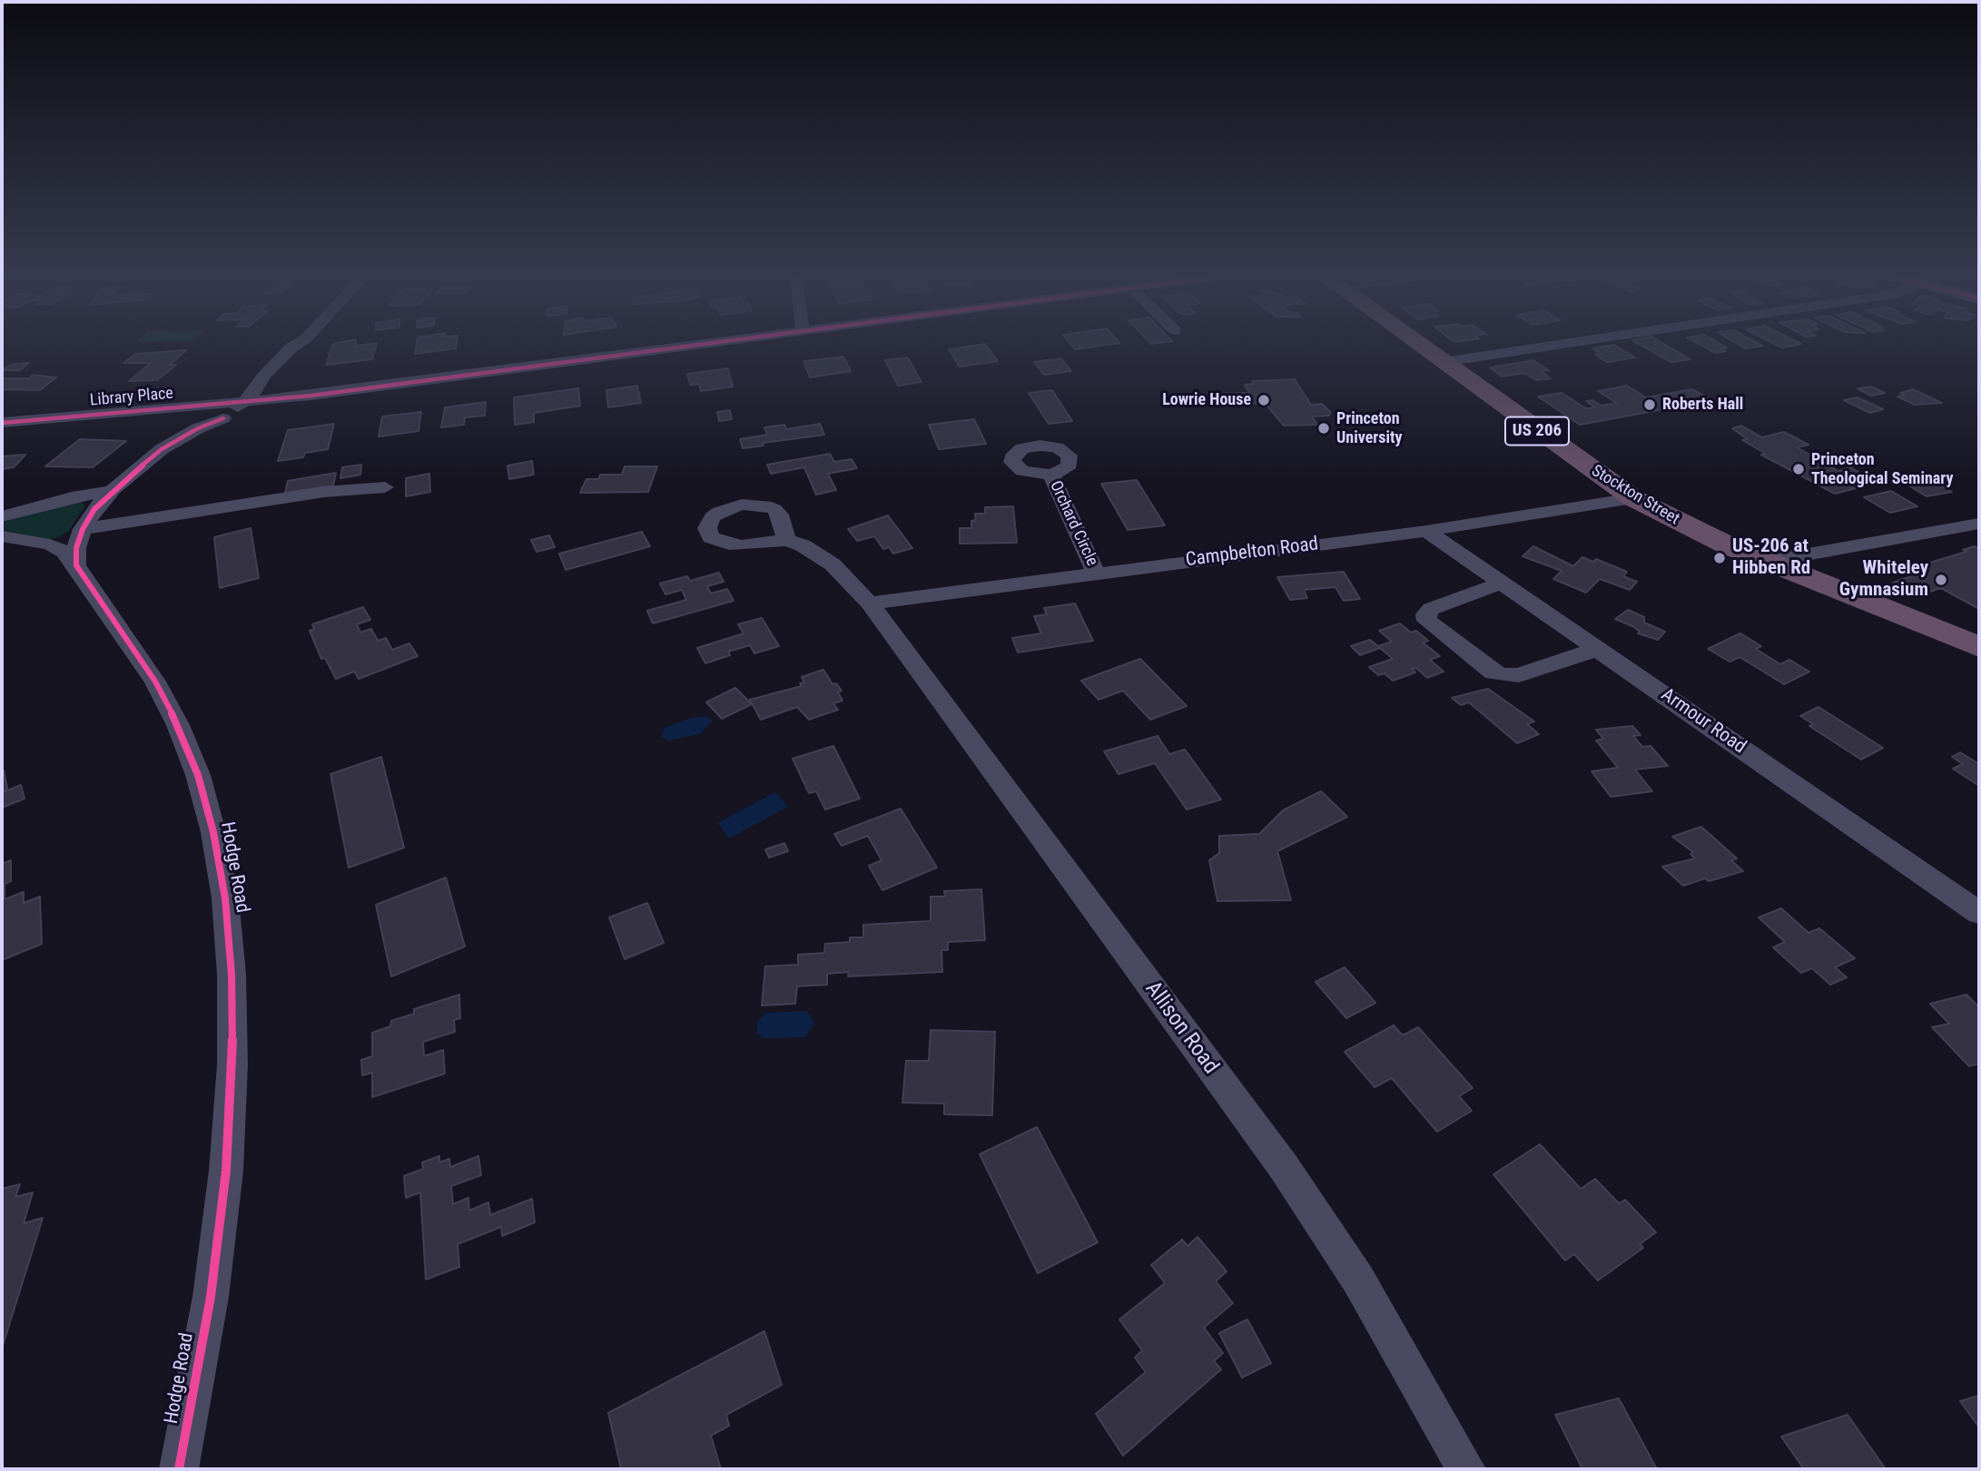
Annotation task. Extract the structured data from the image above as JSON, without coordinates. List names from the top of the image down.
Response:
{
  "streets": {
    "highway": ["US 206", "Stockton Street"],
    "street": [
      "Library Place",
      "Orchard Circle",
      "Campbelton Road",
      "Armour Road",
      "Hodge Road",
      "Allison Road"
    ]
  },
  "crossings": [
    ["Stockton Street", "Campbelton Road"],
    ["Orchard Circle", "Campbelton Road"],
    ["Campbelton Road", "Armour Road"],
    ["Campbelton Road", "Allison Road"]
  ],
  "places": [
    "Lowrie House",
    "Roberts Hall",
    "Princeton University",
    "Princeton Theological Seminary",
    "US-206 at Hibben Rd",
    "Whiteley Gymnasium"
  ]
}
